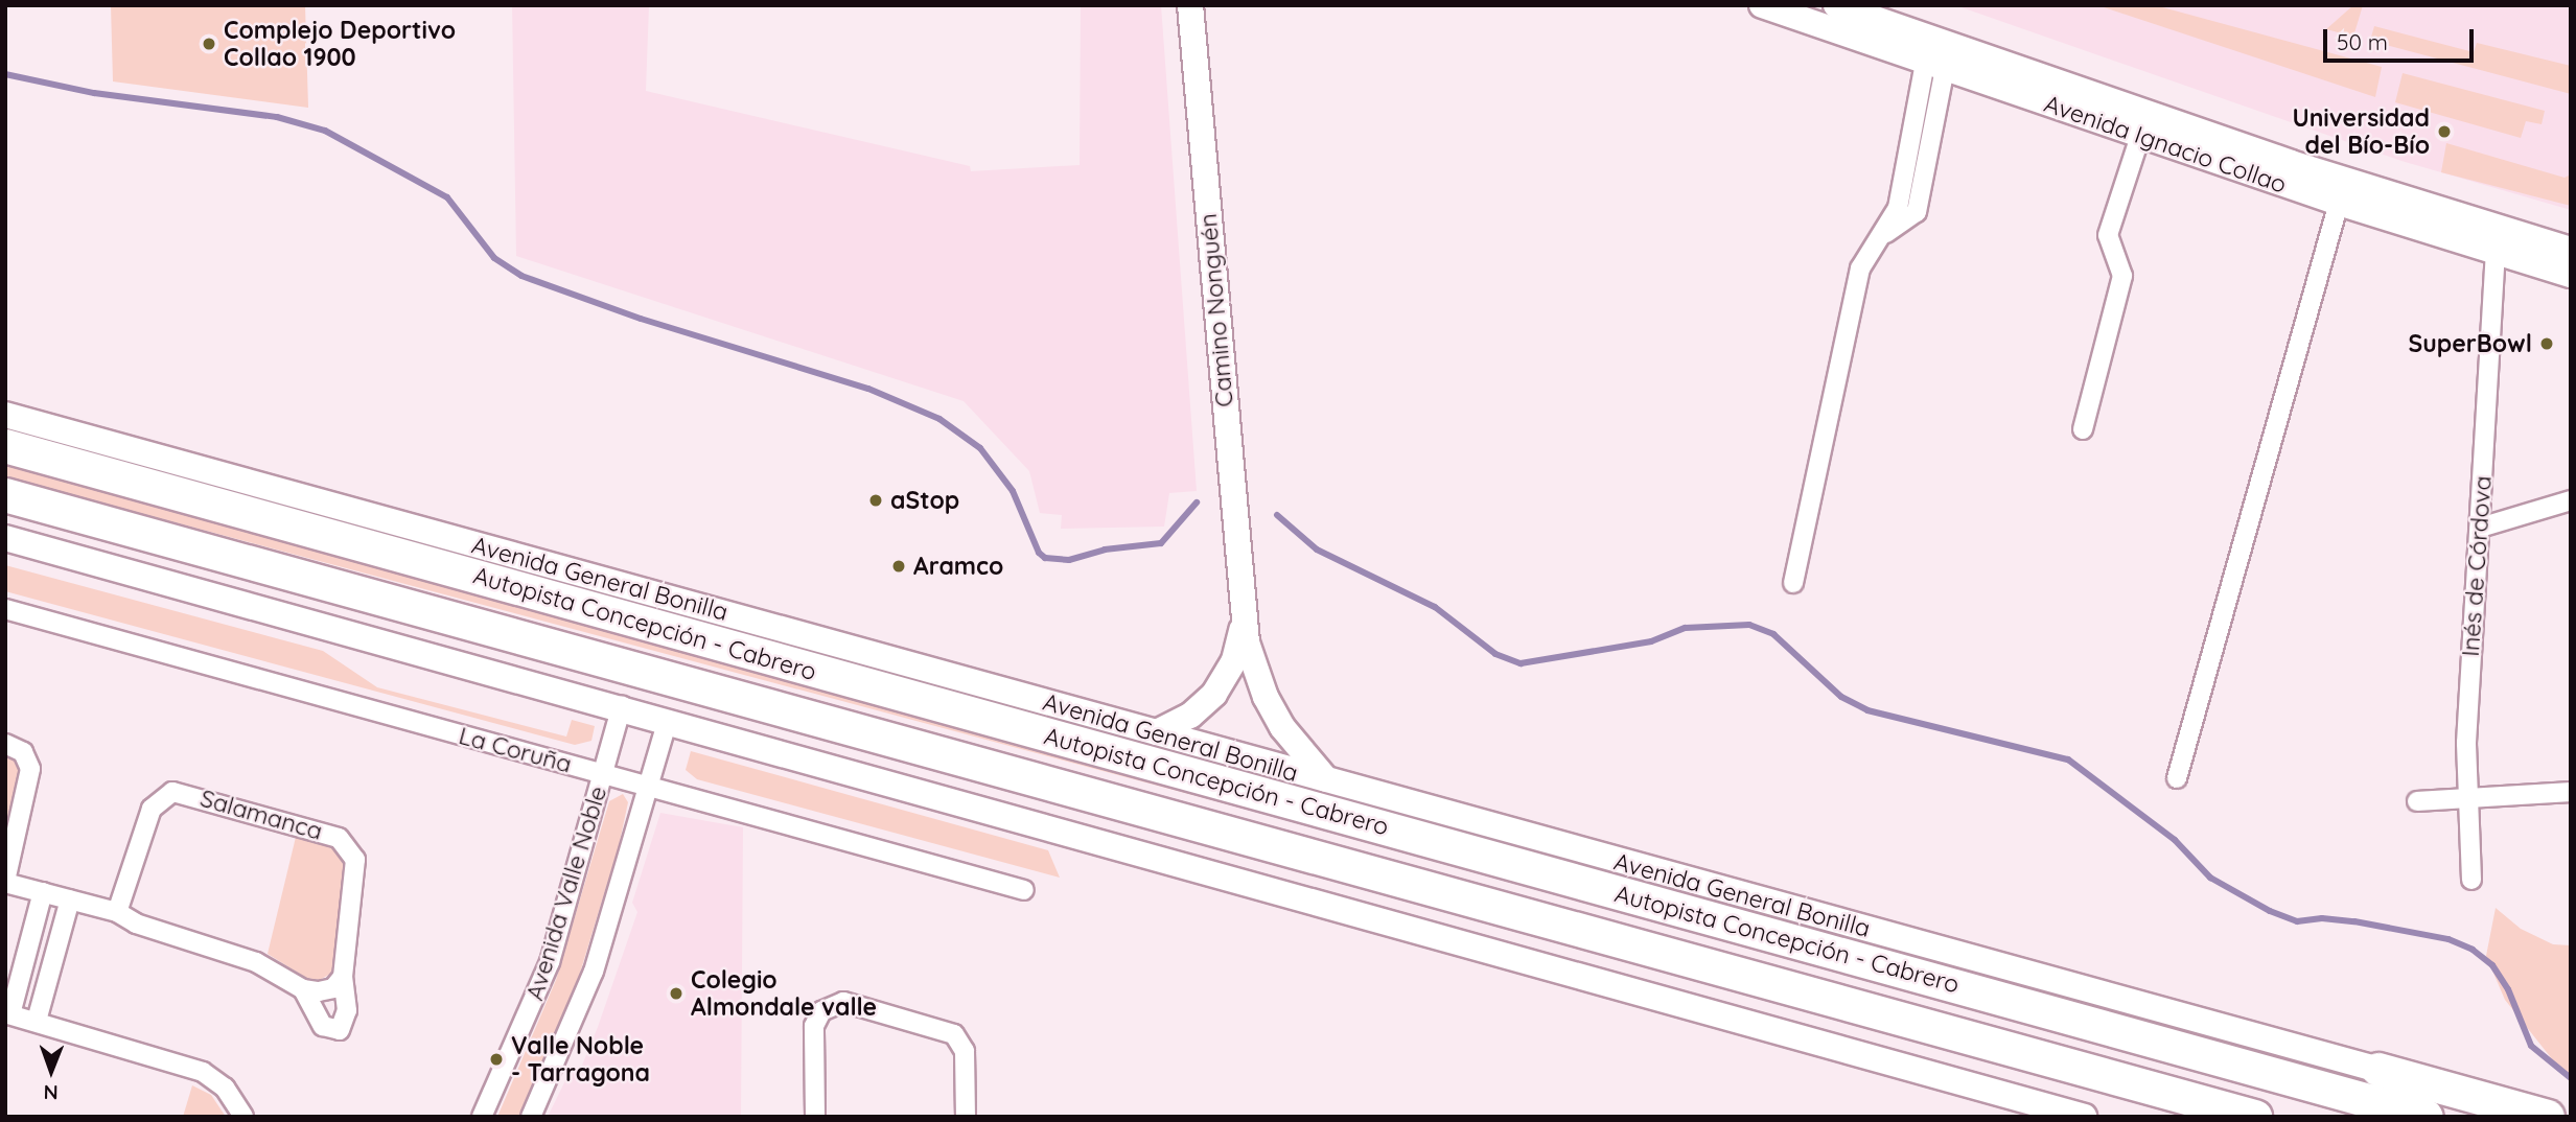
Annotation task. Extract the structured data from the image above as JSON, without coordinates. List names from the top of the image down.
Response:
{
  "streets": {
    "highway": ["Autopista Concepción - Cabrero"],
    "main road": ["Avenida Ignacio Collao", "Camino Nonguén", "Avenida General Bonilla"],
    "street": [
      "Inés de Córdova",
      "La Coruña",
      "Salamanca",
      "Avenida Valle Noble"
    ]
  },
  "crossings": [
    ["Avenida Ignacio Collao", "Inés de Córdova"],
    ["Camino Nonguén", "Avenida General Bonilla"],
    ["La Coruña", "Avenida Valle Noble"]
  ],
  "places": [
    "Complejo Deportivo Collao 1900",
    "Universidad del Bío-Bío",
    "SuperBowl",
    "aStop",
    "Aramco",
    "Colegio Almondale valle",
    "Valle Noble - Tarragona"
  ],
  "scale_bar": "50 m",
  "north": "bottom"
}
